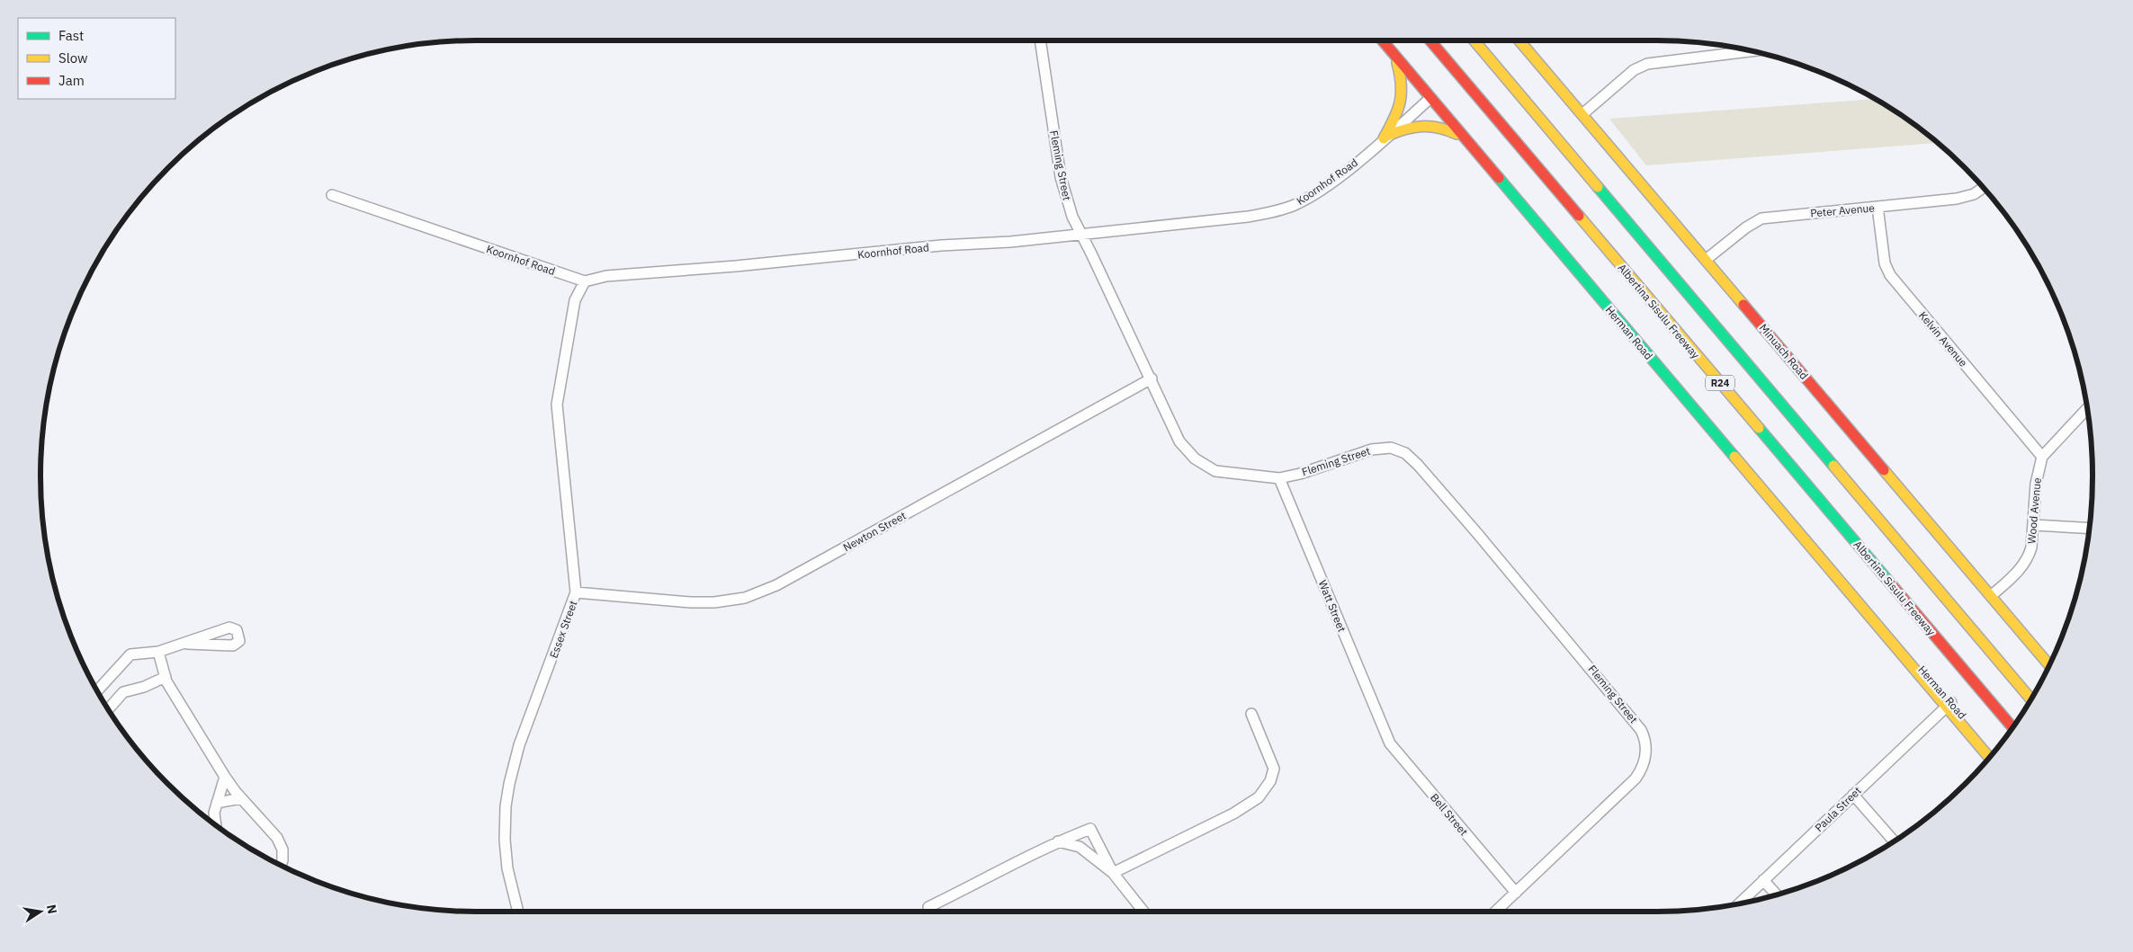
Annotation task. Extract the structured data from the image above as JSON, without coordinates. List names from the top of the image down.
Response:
{
  "streets": {
    "main road": [
      "Albertina Sisulu Freeway",
      "Herman Road",
      "Minuach Road",
      "R24"
    ],
    "street": [
      "Fleming Street",
      "Koornhof Road",
      "Peter Avenue",
      "Kelvin Avenue",
      "Wood Avenue",
      "Newton Street",
      "Watt Street",
      "Essex Street",
      "Paula Street",
      "Bell Street"
    ]
  },
  "crossings": [
    ["Fleming Street", "Koornhof Road"],
    ["Fleming Street", "Newton Street"],
    ["Fleming Street", "Watt Street"],
    ["Fleming Street", "Bell Street"],
    ["Koornhof Road", "Herman Road"],
    ["Koornhof Road", "Essex Street"],
    ["Peter Avenue", "Kelvin Avenue"],
    ["Peter Avenue", "Minuach Road"],
    ["Herman Road", "Paula Street"],
    ["Kelvin Avenue", "Wood Avenue"],
    ["Minuach Road", "Wood Avenue"],
    ["Newton Street", "Essex Street"],
    ["Watt Street", "Bell Street"]
  ],
  "legend": ["Fast", "Slow", "Jam"],
  "north": "right"
}
